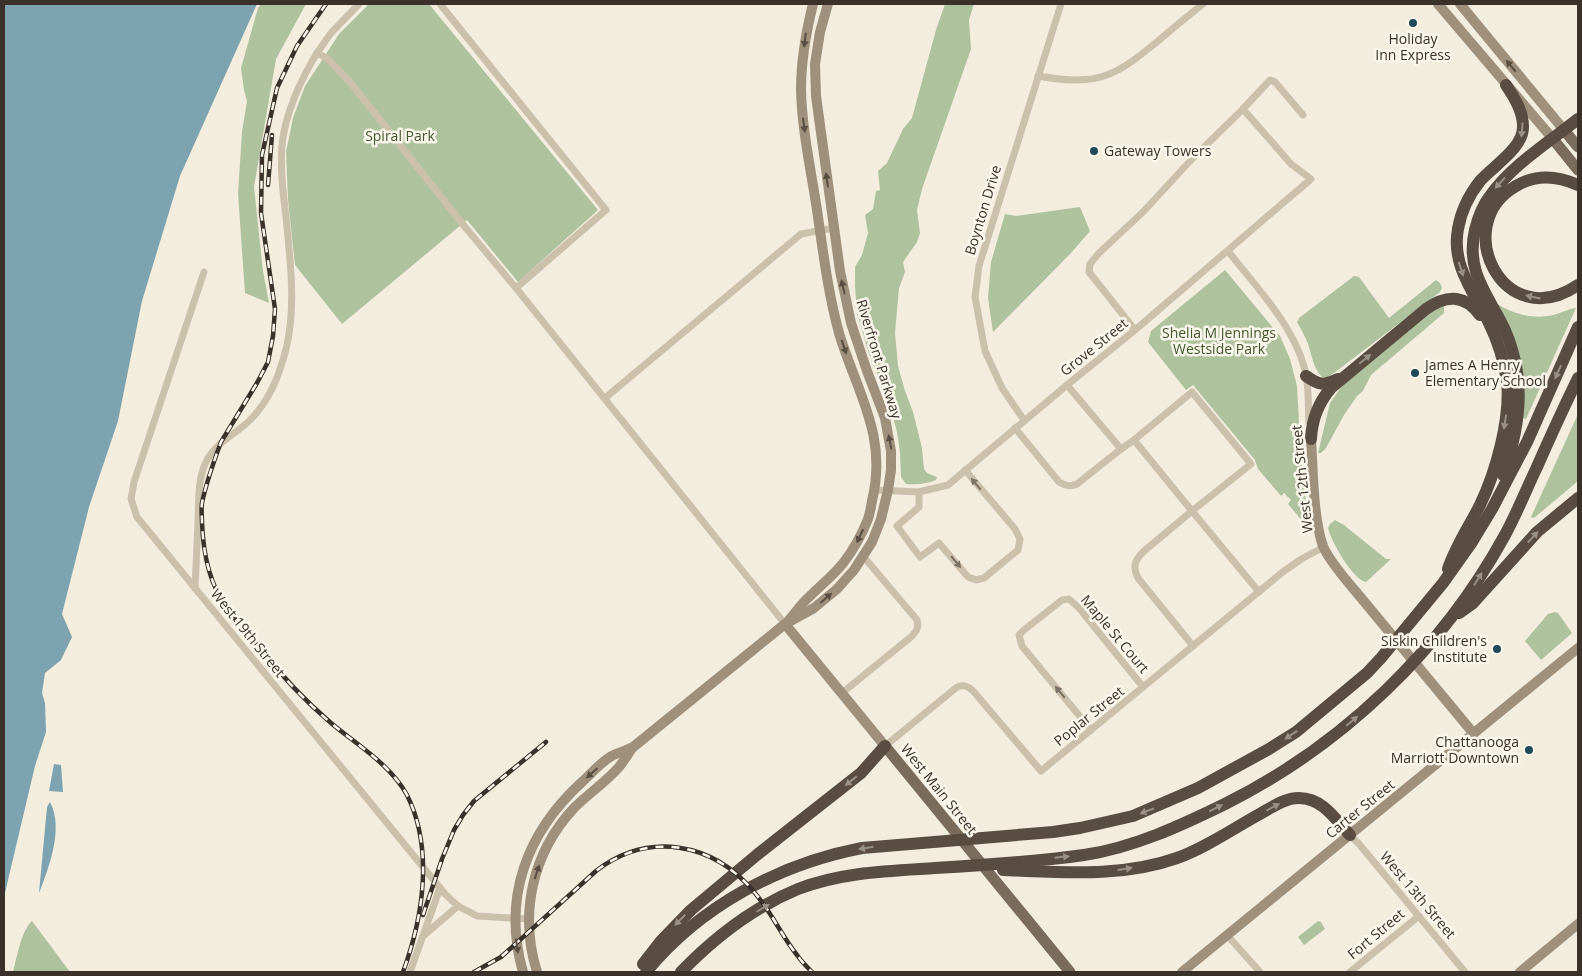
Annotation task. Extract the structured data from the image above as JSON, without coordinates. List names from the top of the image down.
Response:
{
  "streets": {
    "main road": [
      "Riverfront Parkway",
      "West 12th Street",
      "West Main Street",
      "Carter Street"
    ],
    "street": [
      "Boynton Drive",
      "Grove Street",
      "West 19th Street",
      "Maple St Court",
      "Poplar Street",
      "West 13th Street",
      "Fort Street"
    ]
  },
  "crossings": [
    ["Boynton Drive", "Grove Street"],
    ["Grove Street", "Riverfront Parkway"],
    ["Grove Street", "West 12th Street"],
    ["Riverfront Parkway", "West 19th Street"],
    ["Riverfront Parkway", "West Main Street"],
    ["West 12th Street", "Poplar Street"],
    ["West 12th Street", "Carter Street"],
    ["Maple St Court", "Poplar Street"],
    ["Poplar Street", "West Main Street"],
    ["Carter Street", "West 13th Street"],
    ["West 13th Street", "Fort Street"]
  ],
  "parks": ["Spiral Park", "Shelia M Jennings Westside Park"],
  "places": [
    "Holiday Inn Express",
    "Gateway Towers",
    "James A Henry Elementary School",
    "Siskin Children's Institute",
    "Chattanooga Marriott Downtown"
  ]
}
